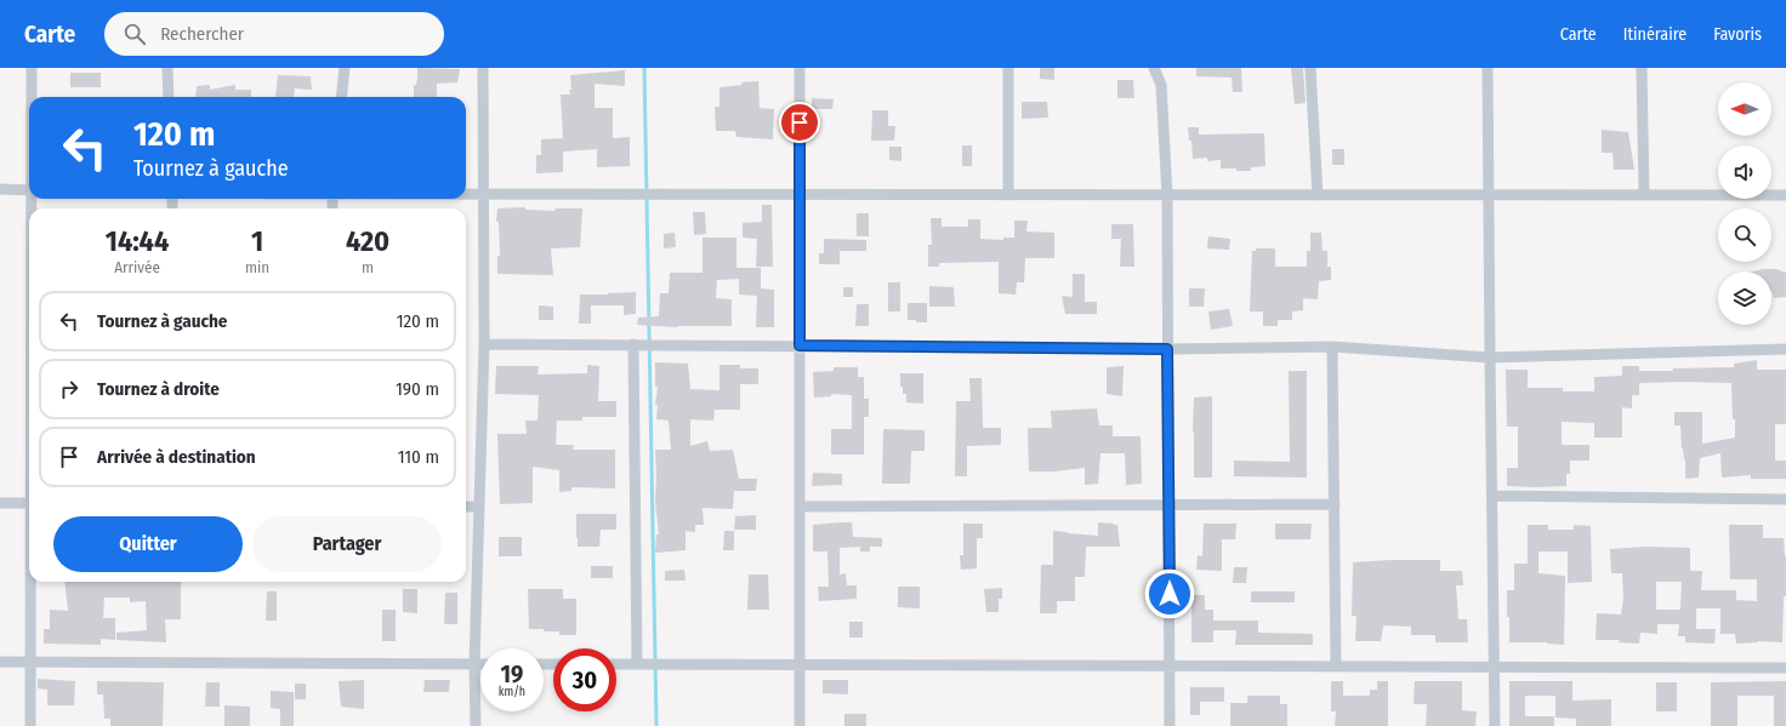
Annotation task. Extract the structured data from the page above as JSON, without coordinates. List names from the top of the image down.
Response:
{
  "north": "left",
  "page": {
    "header": "Carte",
    "search": "Rechercher",
    "nav": ["Carte", "Itinéraire", "Favoris"],
    "turn": ["120 m", "Tournez à gauche"],
    "eta": [
      "14:44",
      "Arrivée",
      "1",
      "min",
      "420",
      "m"
    ],
    "list": [
      {
        "name": "Tournez à gauche",
        "value": "120 m"
      },
      {
        "name": "Tournez à droite",
        "value": "190 m"
      },
      {
        "name": "Arrivée à destination",
        "value": "110 m"
      }
    ],
    "buttons": ["Quitter", "Partager"],
    "speed": "19 km/h",
    "limit": "30"
  }
}
